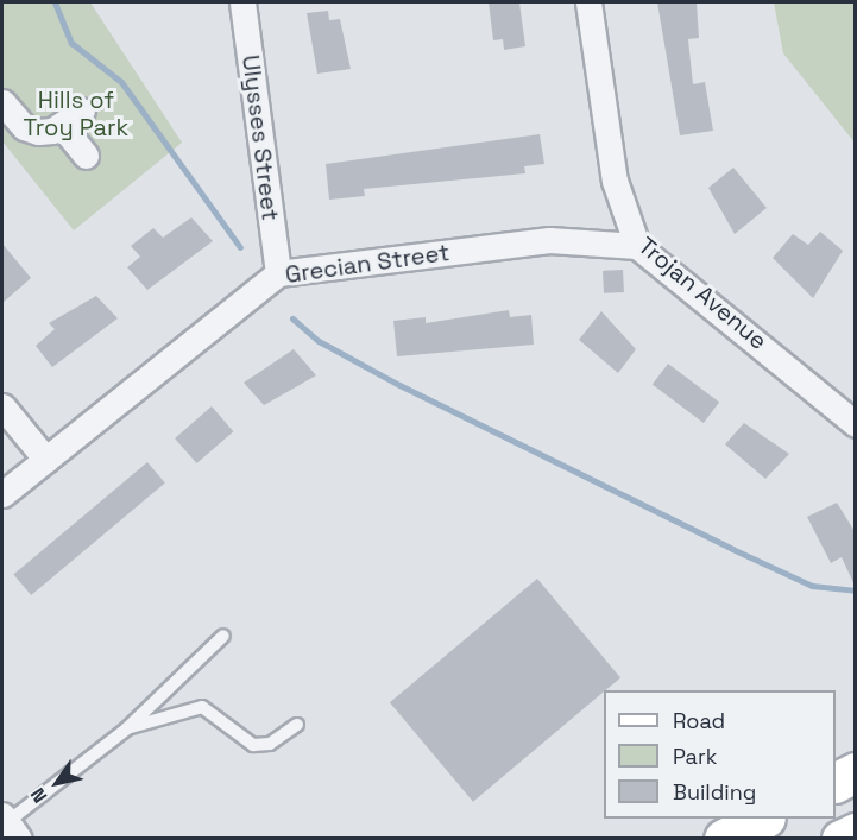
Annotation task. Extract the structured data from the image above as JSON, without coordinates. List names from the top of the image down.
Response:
{
  "streets": {
    "street": ["Ulysses Street", "Grecian Street", "Trojan Avenue"]
  },
  "crossings": [
    ["Ulysses Street", "Grecian Street"],
    ["Grecian Street", "Trojan Avenue"]
  ],
  "parks": ["Hills of Troy Park"],
  "legend": ["Road", "Park", "Building"],
  "north": "bottom left"
}
